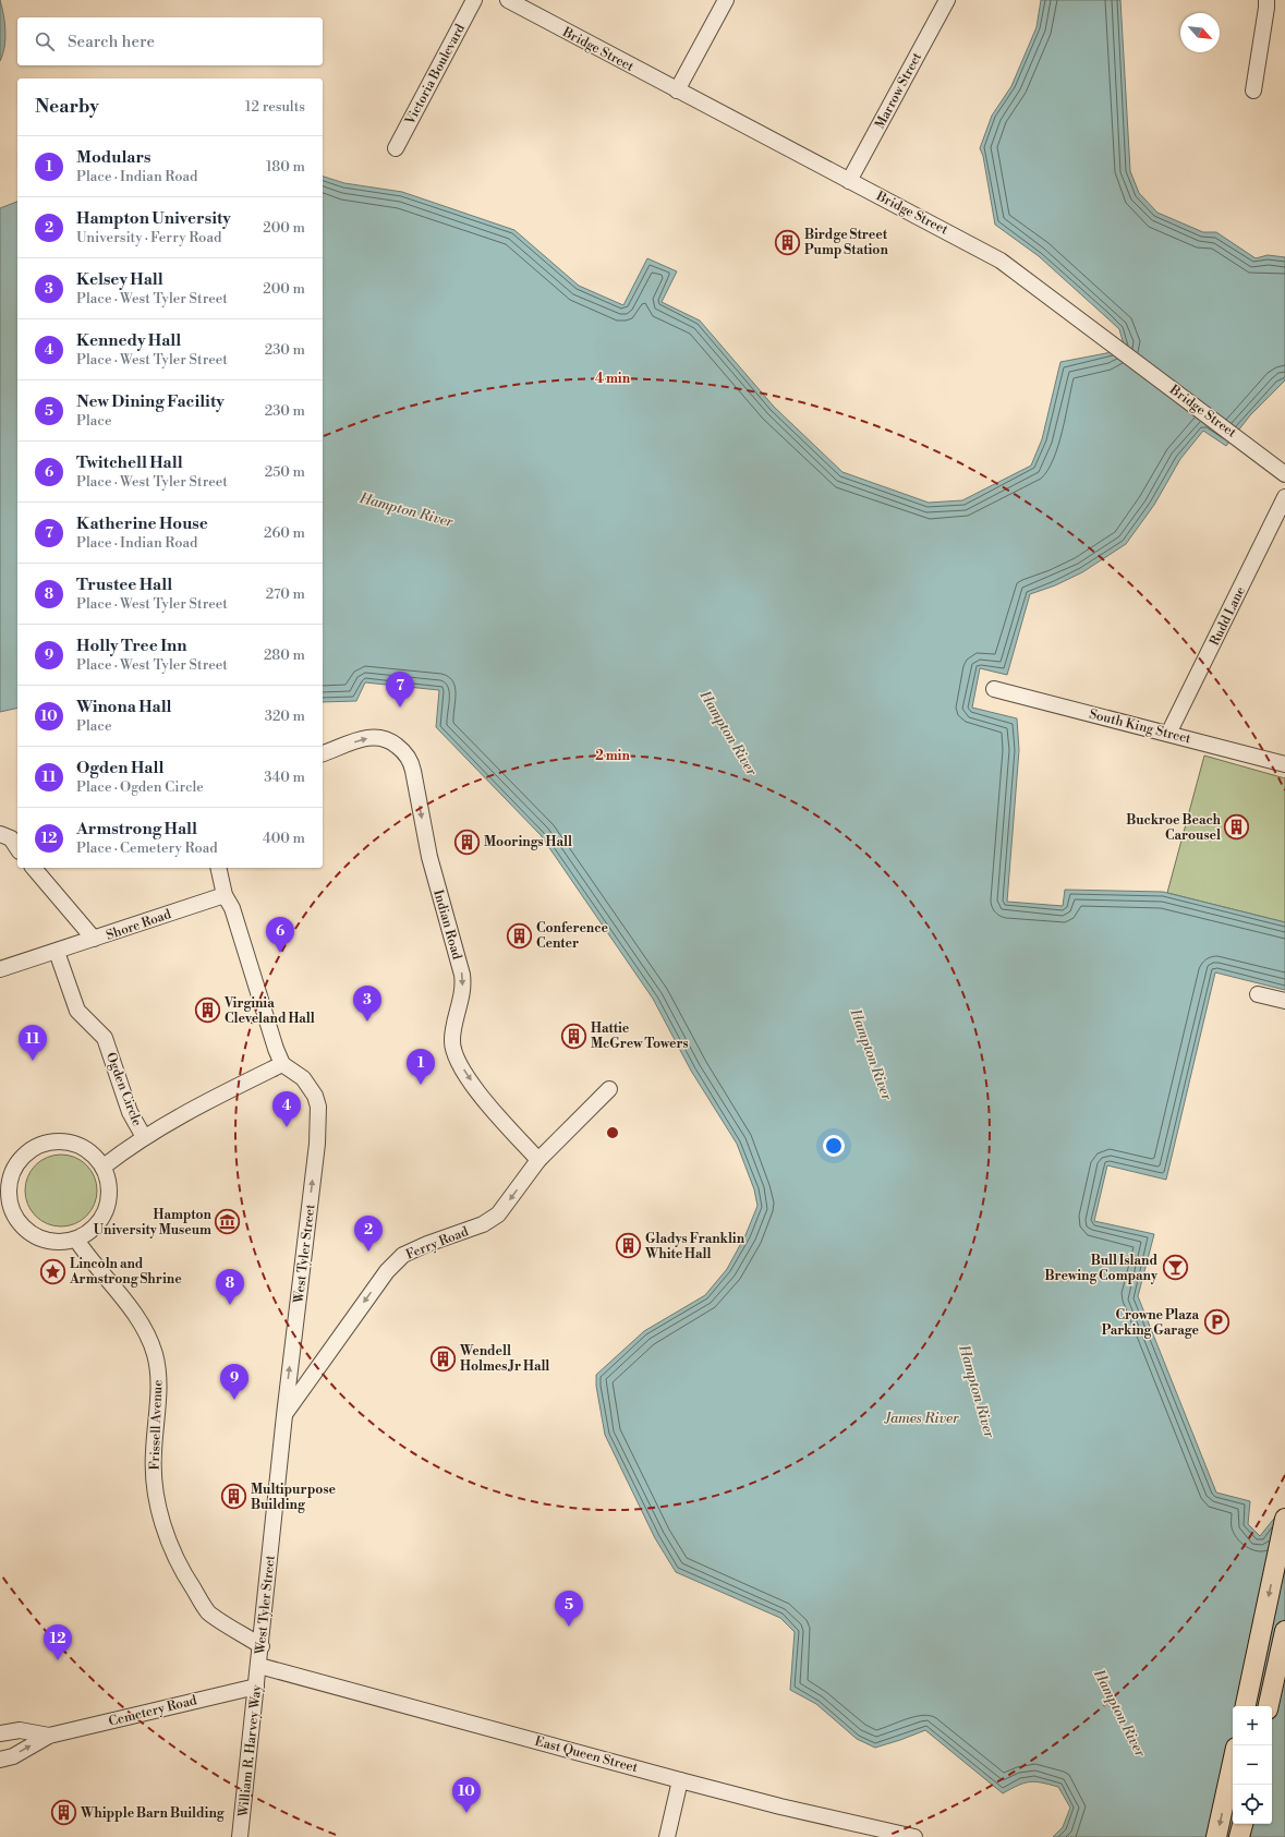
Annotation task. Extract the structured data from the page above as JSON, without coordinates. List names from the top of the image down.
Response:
{
  "streets": {
    "street": [
      "Bridge Street",
      "Victoria Boulevard",
      "Marrow Street",
      "Rudd Lane",
      "South King Street",
      "Shore Road",
      "Indian Road",
      "Ogden Circle",
      "Ferry Road",
      "West Tyler Street",
      "Frissell Avenue",
      "Cemetery Road",
      "William R. Harvey Way",
      "East Queen Street"
    ]
  },
  "crossings": [
    ["Bridge Street", "Marrow Street"],
    ["Rudd Lane", "South King Street"],
    ["Indian Road", "Ferry Road"],
    ["Ogden Circle", "West Tyler Street"],
    ["Ferry Road", "West Tyler Street"],
    ["West Tyler Street", "Frissell Avenue"],
    ["West Tyler Street", "William R. Harvey Way"],
    ["West Tyler Street", "East Queen Street"],
    ["Cemetery Road", "William R. Harvey Way"],
    ["William R. Harvey Way", "East Queen Street"]
  ],
  "one_way": ["Indian Road", "Ferry Road", "West Tyler Street"],
  "water": ["Hampton River", "James River"],
  "places": {
    "building": [
      "Birdge Street Pump Station",
      "Buckroe Beach Carousel",
      "Moorings Hall",
      "Conference Center",
      "Virginia Cleveland Hall",
      "Hattie McGrew Towers",
      "Gladys Franklin White Hall",
      "Wendell Holmes Jr Hall",
      "Multipurpose Building",
      "Whipple Barn Building"
    ],
    "museum": ["Hampton University Museum"],
    "bar": ["Bull Island Brewing Company"],
    "place": ["Lincoln and Armstrong Shrine"],
    "parking": ["Crowne Plaza Parking Garage"]
  },
  "north": "bottom right",
  "page": {
    "search": "Search here",
    "heading": ["Nearby", "12 results"],
    "list": [
      {
        "mark": "1",
        "name": "Modulars",
        "note": "Place · Indian Road",
        "value": "180 m"
      },
      {
        "mark": "2",
        "name": "Hampton University",
        "note": "University · Ferry Road",
        "value": "200 m"
      },
      {
        "mark": "3",
        "name": "Kelsey Hall",
        "note": "Place · West Tyler Street",
        "value": "200 m"
      },
      {
        "mark": "4",
        "name": "Kennedy Hall",
        "note": "Place · West Tyler Street",
        "value": "230 m"
      },
      {
        "mark": "5",
        "name": "New Dining Facility",
        "note": "Place",
        "value": "230 m"
      },
      {
        "mark": "6",
        "name": "Twitchell Hall",
        "note": "Place · West Tyler Street",
        "value": "250 m"
      },
      {
        "mark": "7",
        "name": "Katherine House",
        "note": "Place · Indian Road",
        "value": "260 m"
      },
      {
        "mark": "8",
        "name": "Trustee Hall",
        "note": "Place · West Tyler Street",
        "value": "270 m"
      },
      {
        "mark": "9",
        "name": "Holly Tree Inn",
        "note": "Place · West Tyler Street",
        "value": "280 m"
      },
      {
        "mark": "10",
        "name": "Winona Hall",
        "note": "Place",
        "value": "320 m"
      },
      {
        "mark": "11",
        "name": "Ogden Hall",
        "note": "Place · Ogden Circle",
        "value": "340 m"
      },
      {
        "mark": "12",
        "name": "Armstrong Hall",
        "note": "Place · Cemetery Road",
        "value": "400 m"
      }
    ],
    "pins": [
      "7",
      "6",
      "3",
      "11",
      "1",
      "4",
      "2",
      "8",
      "9",
      "5",
      "12",
      "10"
    ],
    "map_buttons": ["+", "−"]
  },
  "rings": ["4 min", "2 min"]
}
